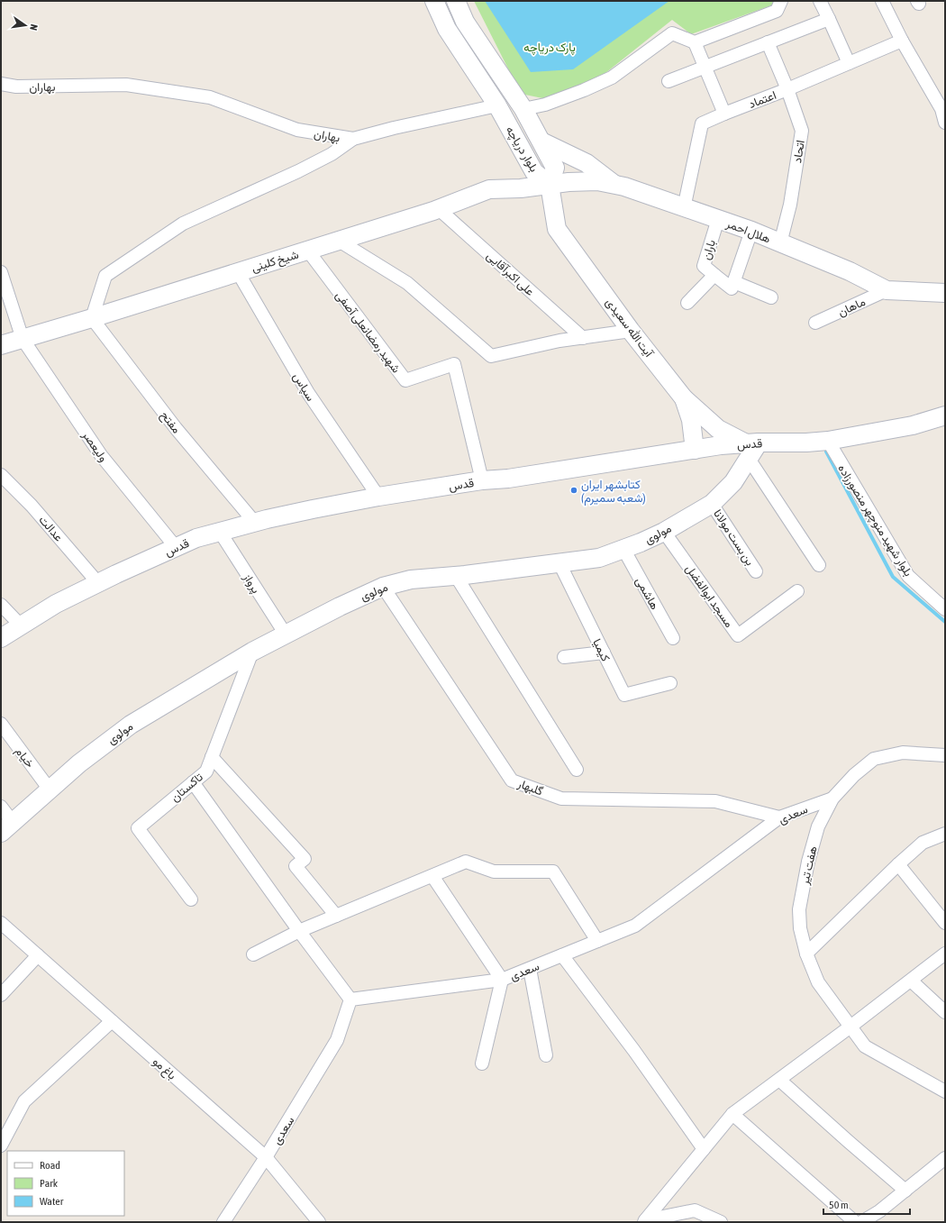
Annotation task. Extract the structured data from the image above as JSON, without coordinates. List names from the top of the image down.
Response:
{
  "streets": {
    "street": [
      "بهاران",
      "اعتماد",
      "بلوار دریاچه",
      "اتحاد",
      "هلال احمر",
      "باران",
      "شیخ کلینی",
      "علی اکبرآقایی",
      "ماهان",
      "آیت الله سعیدی",
      "شهید رمضانعلی آصفی",
      "سپاس",
      "مفتح",
      "قدس",
      "ولیعصر",
      "بلوار شهید منوچهر منصورزاده",
      "عدالت",
      "مولوی",
      "بن بست مولانا",
      "پرواز",
      "هاشمی",
      "مسجد ابوالفضل",
      "کیمیا",
      "خیام",
      "تاکستان",
      "گلبهار",
      "سعدی",
      "هفت تیر",
      "باغ مو"
    ]
  },
  "crossings": [
    ["بهاران", "شیخ کلینی"],
    ["بهاران", "مفتح"],
    ["اعتماد", "اتحاد"],
    ["اعتماد", "هلال احمر"],
    ["بلوار دریاچه", "هلال احمر"],
    ["بلوار دریاچه", "شیخ کلینی"],
    ["بلوار دریاچه", "آیت الله سعیدی"],
    ["اتحاد", "هلال احمر"],
    ["هلال احمر", "باران"],
    ["هلال احمر", "شیخ کلینی"],
    ["هلال احمر", "ماهان"],
    ["هلال احمر", "آیت الله سعیدی"],
    ["شیخ کلینی", "علی اکبرآقایی"],
    ["شیخ کلینی", "آیت الله سعیدی"],
    ["شیخ کلینی", "شهید رمضانعلی آصفی"],
    ["شیخ کلینی", "سپاس"],
    ["شیخ کلینی", "مفتح"],
    ["شیخ کلینی", "ولیعصر"],
    ["آیت الله سعیدی", "قدس"],
    ["آیت الله سعیدی", "مولوی"],
    ["شهید رمضانعلی آصفی", "قدس"],
    ["سپاس", "قدس"],
    ["مفتح", "قدس"],
    ["قدس", "ولیعصر"],
    ["قدس", "بلوار شهید منوچهر منصورزاده"],
    ["قدس", "عدالت"],
    ["قدس", "مولوی"],
    ["قدس", "پرواز"],
    ["مولوی", "بن بست مولانا"],
    ["مولوی", "پرواز"],
    ["مولوی", "هاشمی"],
    ["مولوی", "مسجد ابوالفضل"],
    ["مولوی", "کیمیا"],
    ["مولوی", "خیام"],
    ["مولوی", "تاکستان"],
    ["مولوی", "گلبهار"],
    ["گلبهار", "سعدی"],
    ["سعدی", "هفت تیر"],
    ["سعدی", "باغ مو"]
  ],
  "parks": ["پارک دریاچه"],
  "places": ["کتابشهر ایران (شعبه سمیرم)"],
  "legend": ["Road", "Park", "Water"],
  "scale_bar": "50 m",
  "north": "right"
}
